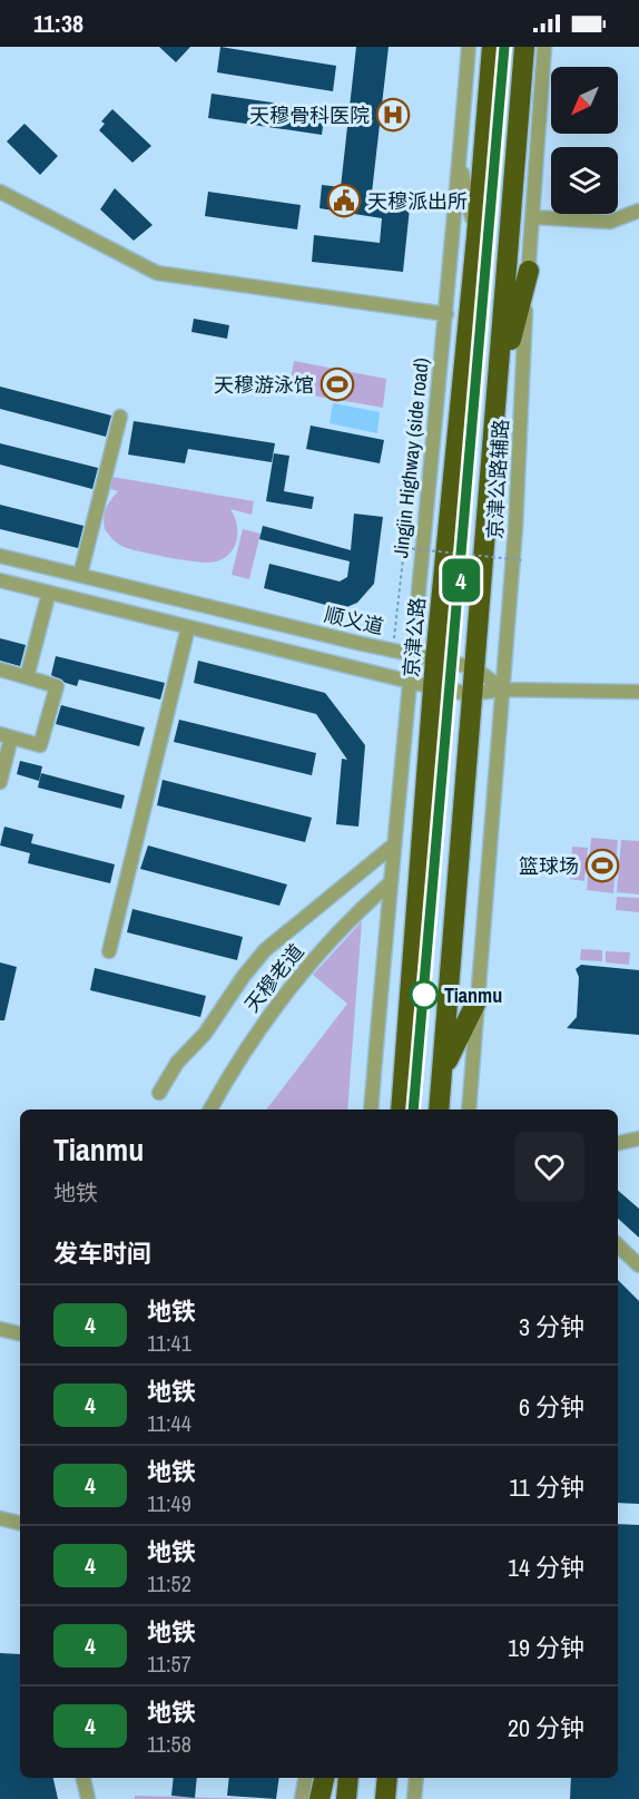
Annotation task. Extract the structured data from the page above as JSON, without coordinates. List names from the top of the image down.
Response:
{
  "streets": {
    "highway": ["京津公路"],
    "street": [
      "Jingjin Highway (side road)",
      "京津公路辅路",
      "顺义道",
      "天穆老道"
    ]
  },
  "crossings": [
    ["Jingjin Highway (side road)", "顺义道"],
    ["Jingjin Highway (side road)", "天穆老道"],
    ["京津公路辅路", "顺义道"],
    ["顺义道", "京津公路"]
  ],
  "places": {
    "hospital": ["天穆骨科医院"],
    "public building": ["天穆派出所"],
    "sports": ["天穆游泳馆", "篮球场"],
    "other": ["Tianmu"]
  },
  "lines": ["metro line 4"],
  "north": "bottom left",
  "page": {
    "status": "11:38",
    "on_map": "4",
    "heading": [
      ["Tianmu", "地铁"],
      "发车时间"
    ],
    "list": [
      {
        "mark": "4",
        "name": "地铁",
        "note": "11:41",
        "value": "3 分钟"
      },
      {
        "mark": "4",
        "name": "地铁",
        "note": "11:44",
        "value": "6 分钟"
      },
      {
        "mark": "4",
        "name": "地铁",
        "note": "11:49",
        "value": "11 分钟"
      },
      {
        "mark": "4",
        "name": "地铁",
        "note": "11:52",
        "value": "14 分钟"
      },
      {
        "mark": "4",
        "name": "地铁",
        "note": "11:57",
        "value": "19 分钟"
      },
      {
        "mark": "4",
        "name": "地铁",
        "note": "11:58",
        "value": "20 分钟"
      }
    ]
  }
}
